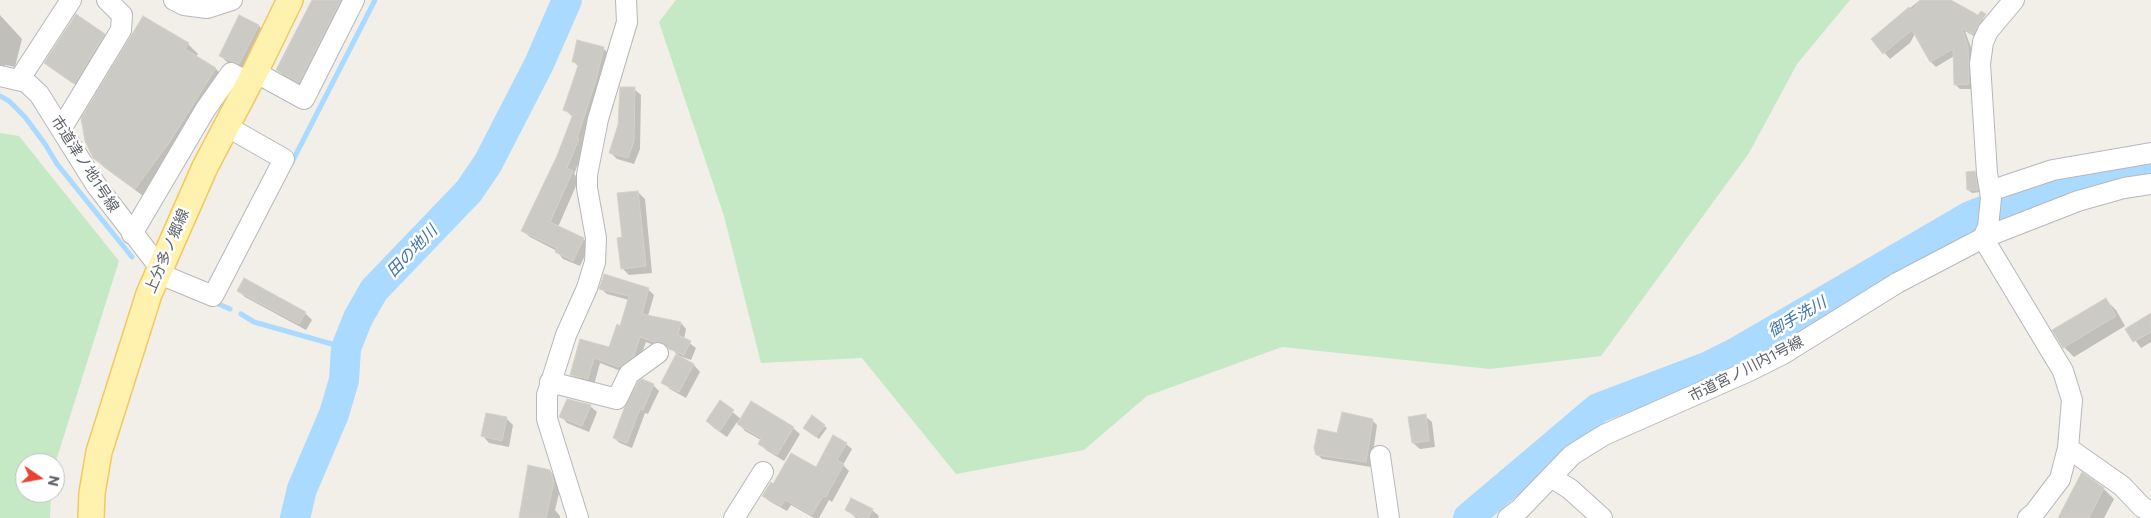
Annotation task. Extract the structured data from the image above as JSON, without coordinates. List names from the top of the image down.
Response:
{
  "streets": {
    "main road": ["上分多ノ郷線"],
    "street": ["市道津ノ地1号線", "市道宮ノ川内1号線"]
  },
  "crossings": [
    ["市道津ノ地1号線", "上分多ノ郷線"]
  ],
  "water": ["田の地川", "御手洗川"],
  "north": "right"
}
